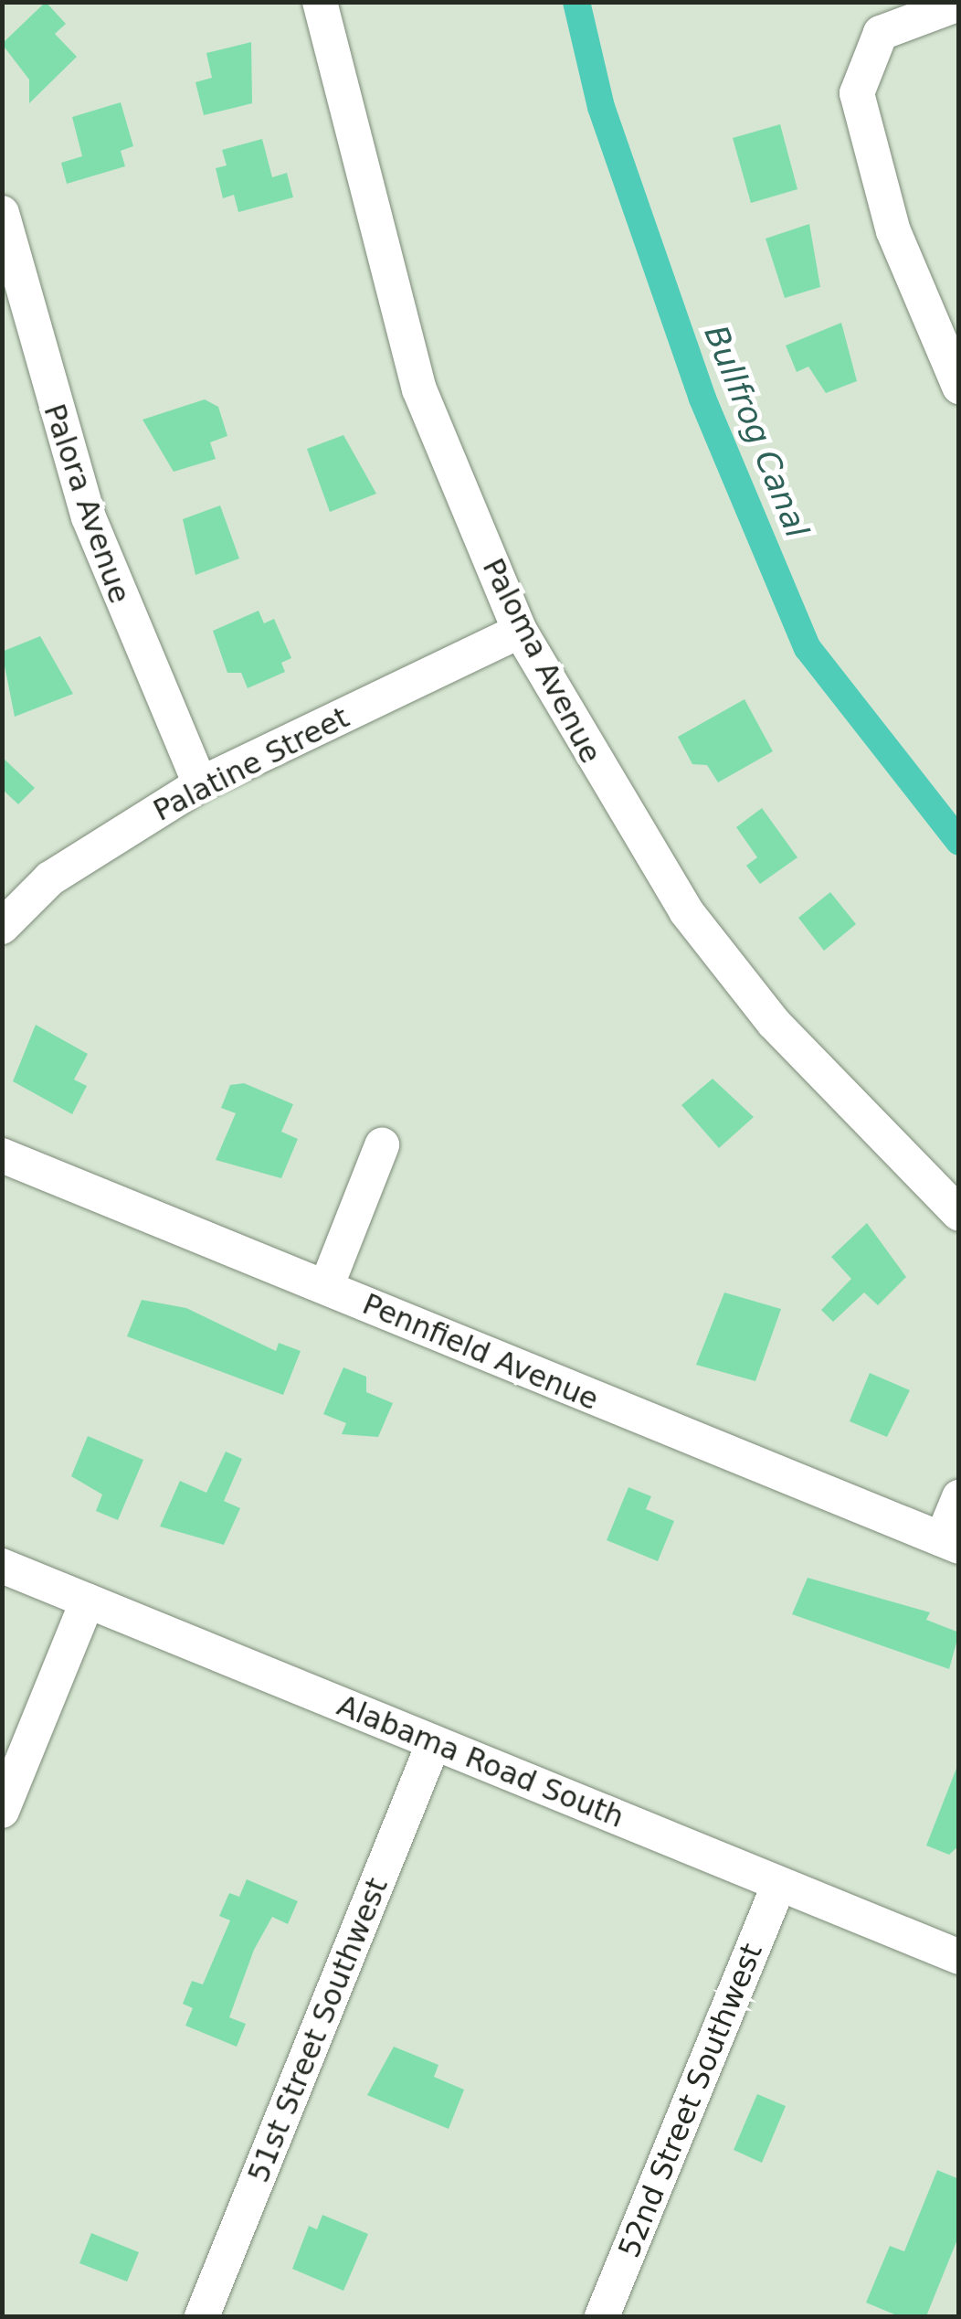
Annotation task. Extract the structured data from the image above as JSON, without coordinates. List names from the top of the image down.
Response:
{
  "streets": {
    "street": [
      "Palora Avenue",
      "Paloma Avenue",
      "Palatine Street",
      "Pennfield Avenue",
      "Alabama Road South",
      "51st Street Southwest",
      "52nd Street Southwest"
    ]
  },
  "crossings": [
    ["Palora Avenue", "Palatine Street"],
    ["Paloma Avenue", "Palatine Street"],
    ["Alabama Road South", "51st Street Southwest"],
    ["Alabama Road South", "52nd Street Southwest"]
  ],
  "water": ["Bullfrog Canal"]
}
